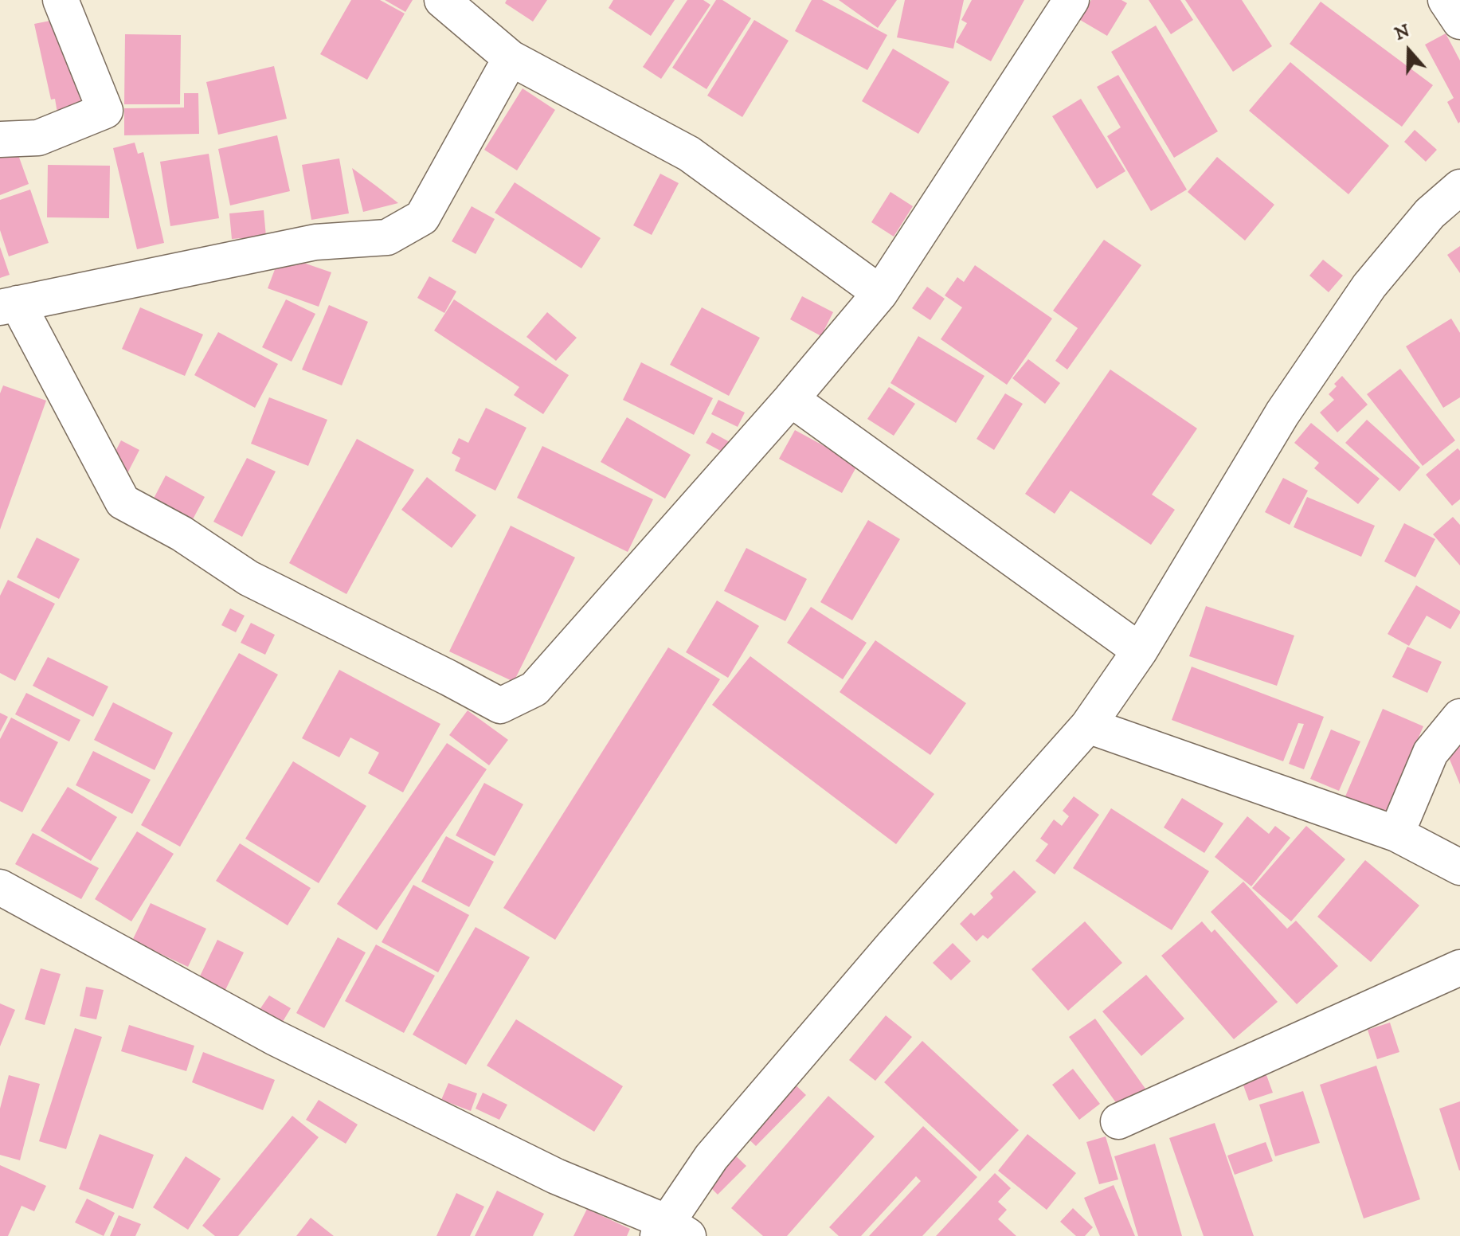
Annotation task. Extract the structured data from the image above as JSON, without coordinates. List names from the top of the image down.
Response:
{
  "north": "top"
}
